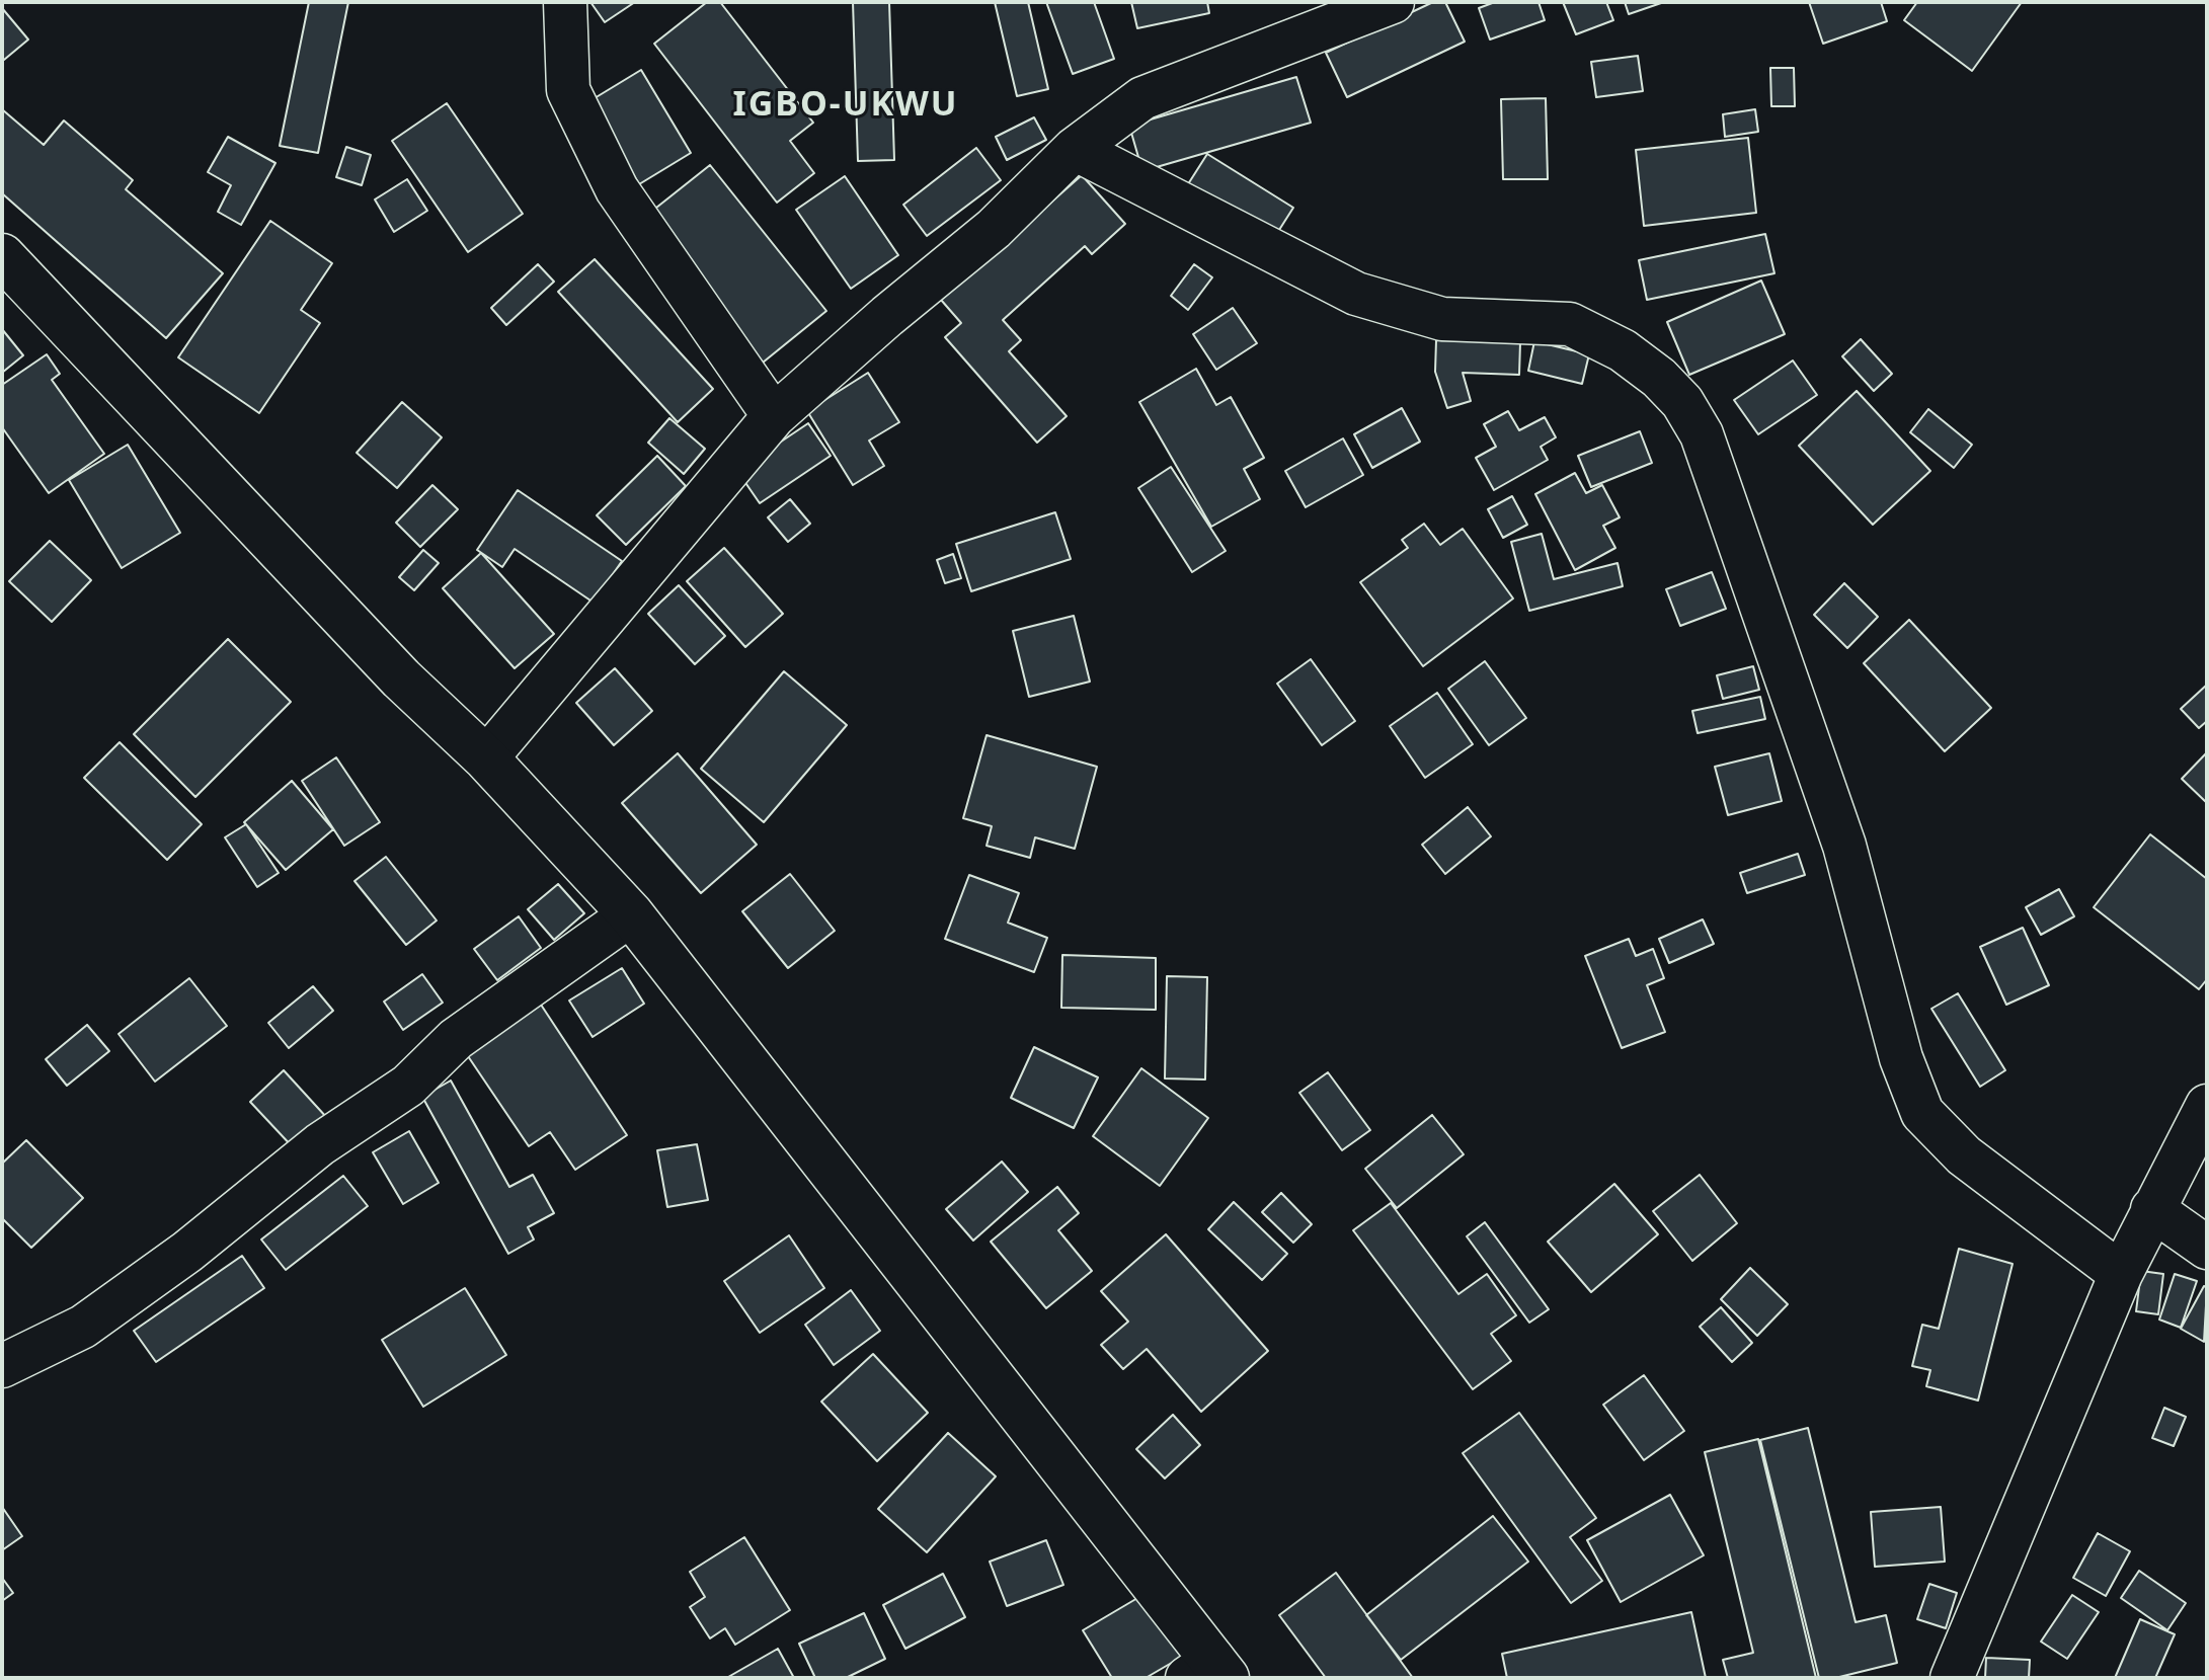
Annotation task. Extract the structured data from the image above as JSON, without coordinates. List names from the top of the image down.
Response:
{
  "districts": ["IGBO-UKWU"]
}
